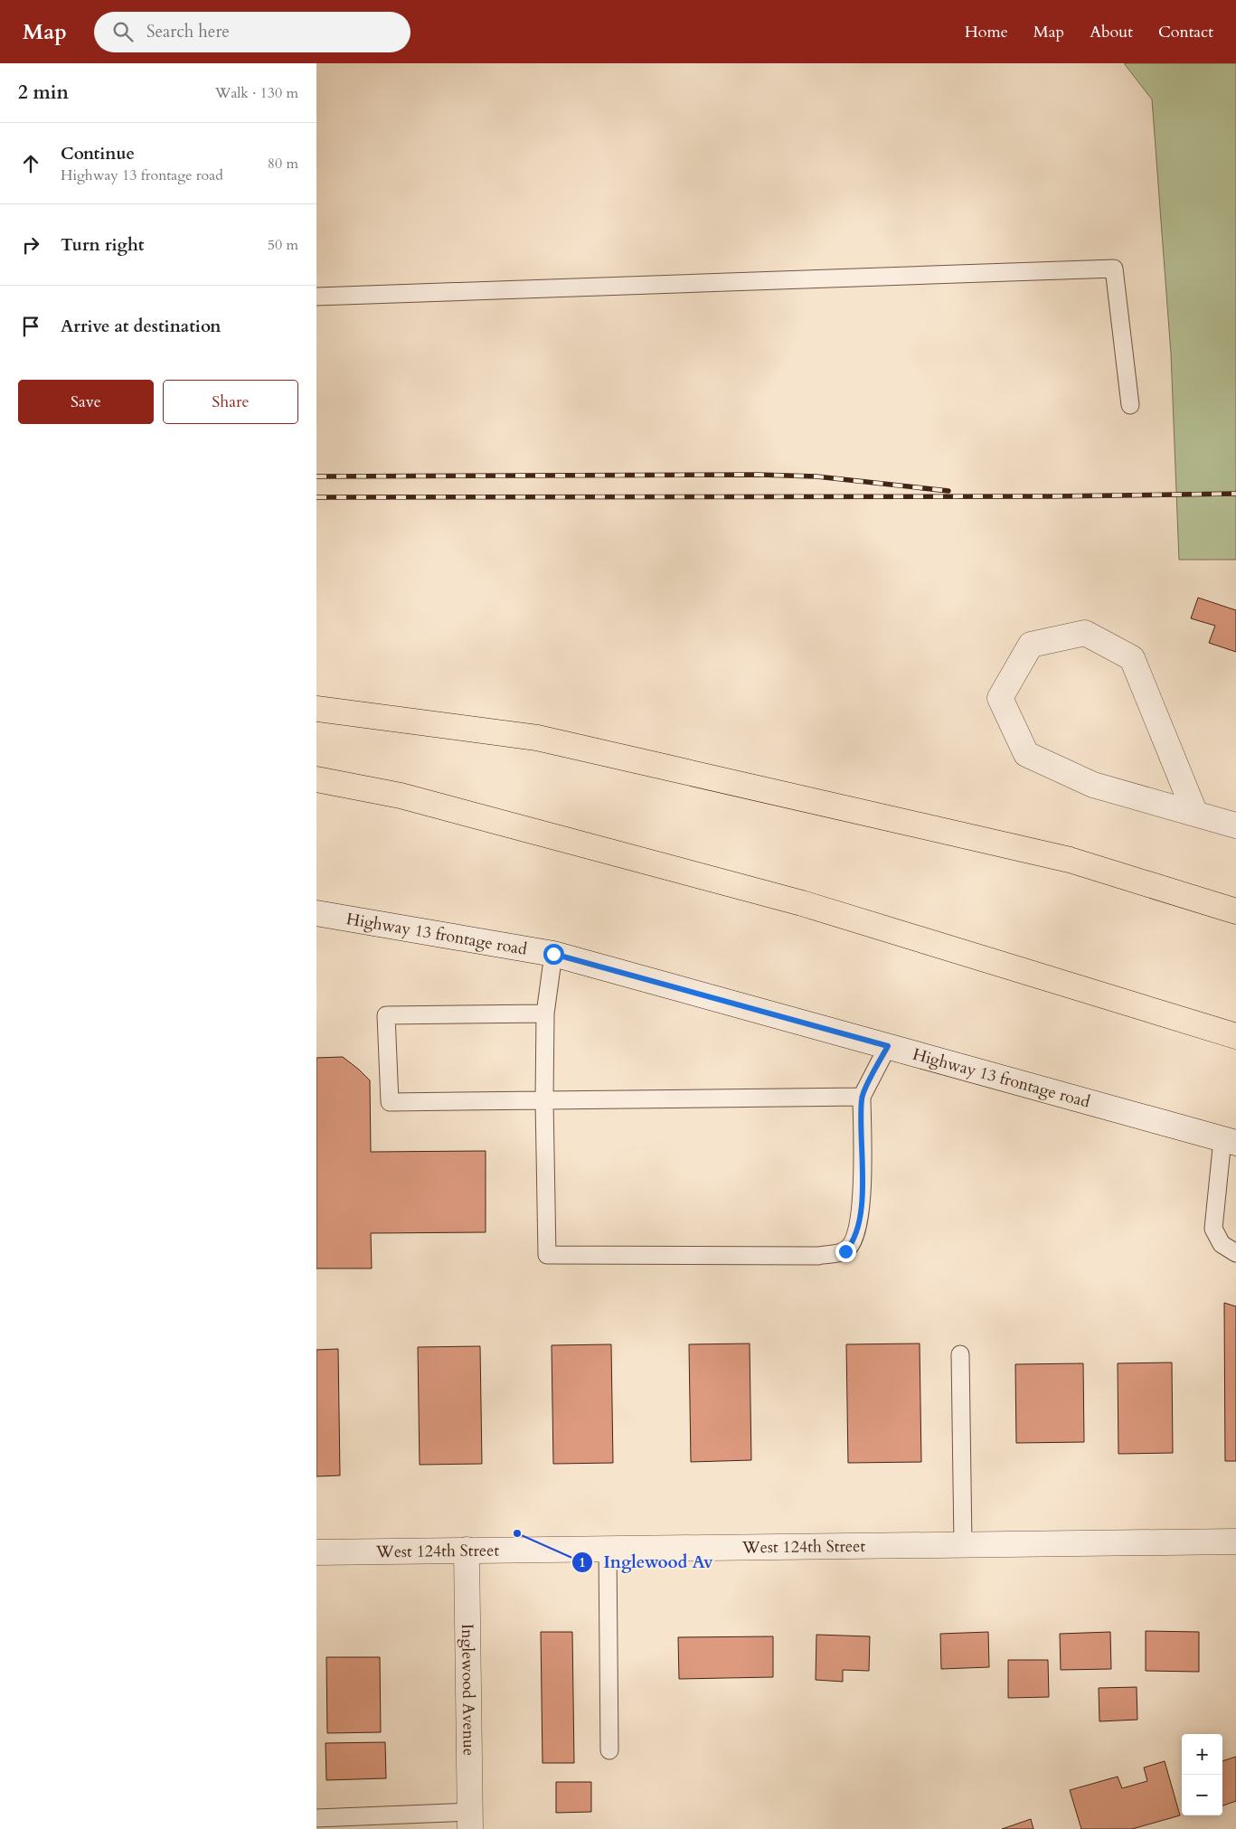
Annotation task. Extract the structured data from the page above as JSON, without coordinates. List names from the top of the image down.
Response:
{
  "streets": {
    "street": ["Highway 13 frontage road", "West 124th Street", "Inglewood Avenue"]
  },
  "crossings": [
    ["West 124th Street", "Inglewood Avenue"]
  ],
  "places": ["Inglewood Av"],
  "page": {
    "header": "Map",
    "search": "Search here",
    "nav": [
      "Home",
      "Map",
      "About",
      "Contact"
    ],
    "heading": ["2 min", "Walk · 130 m"],
    "list": [
      ["Continue", "Highway 13 frontage road", "80 m"],
      ["Turn right", "50 m"],
      "Arrive at destination"
    ],
    "buttons": ["Save", "Share"],
    "map_buttons": ["+", "−"]
  }
}
